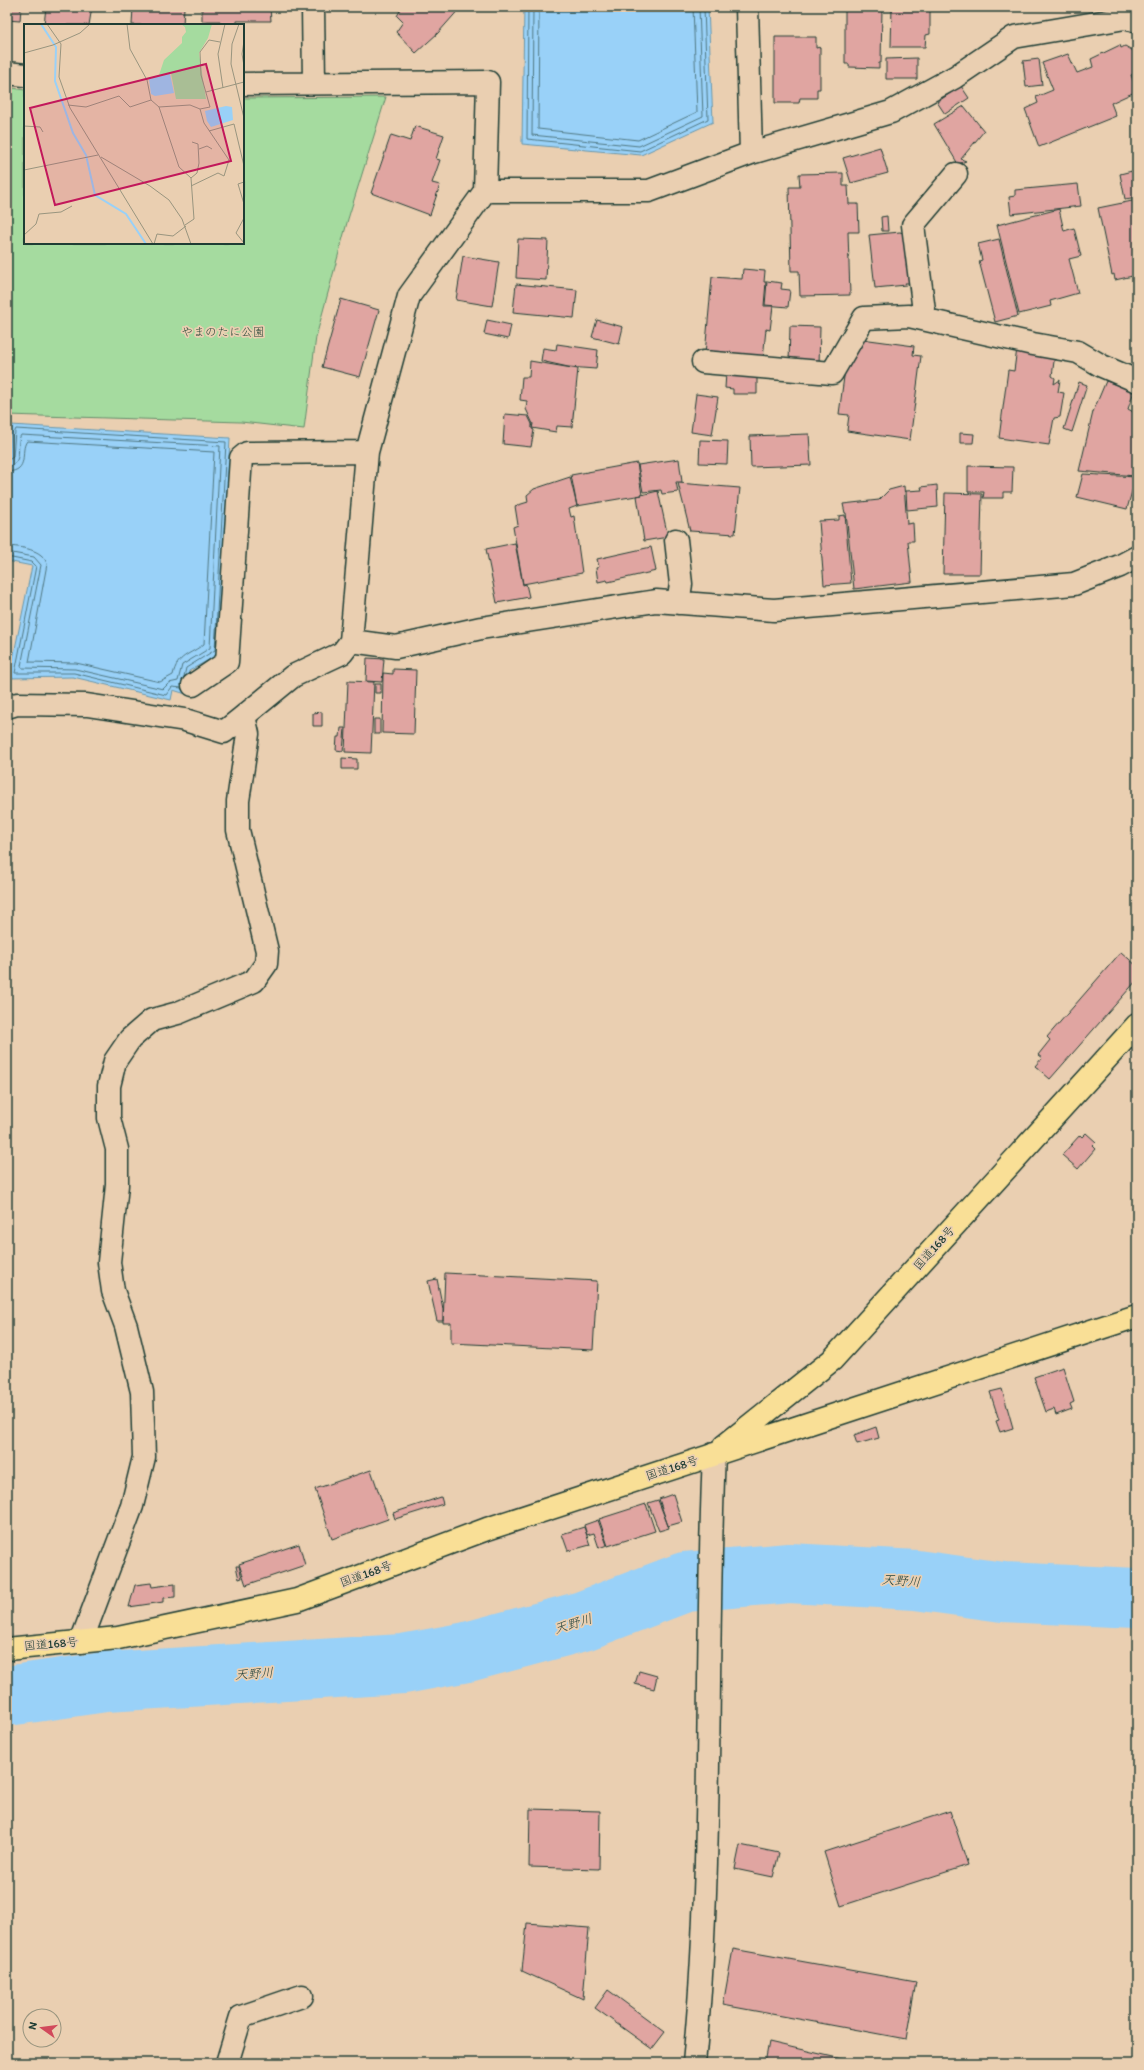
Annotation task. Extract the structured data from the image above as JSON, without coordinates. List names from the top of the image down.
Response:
{
  "streets": {
    "highway": ["国道168号"]
  },
  "water": ["天野川"],
  "parks": ["やまのたに公園"],
  "north": "left"
}
